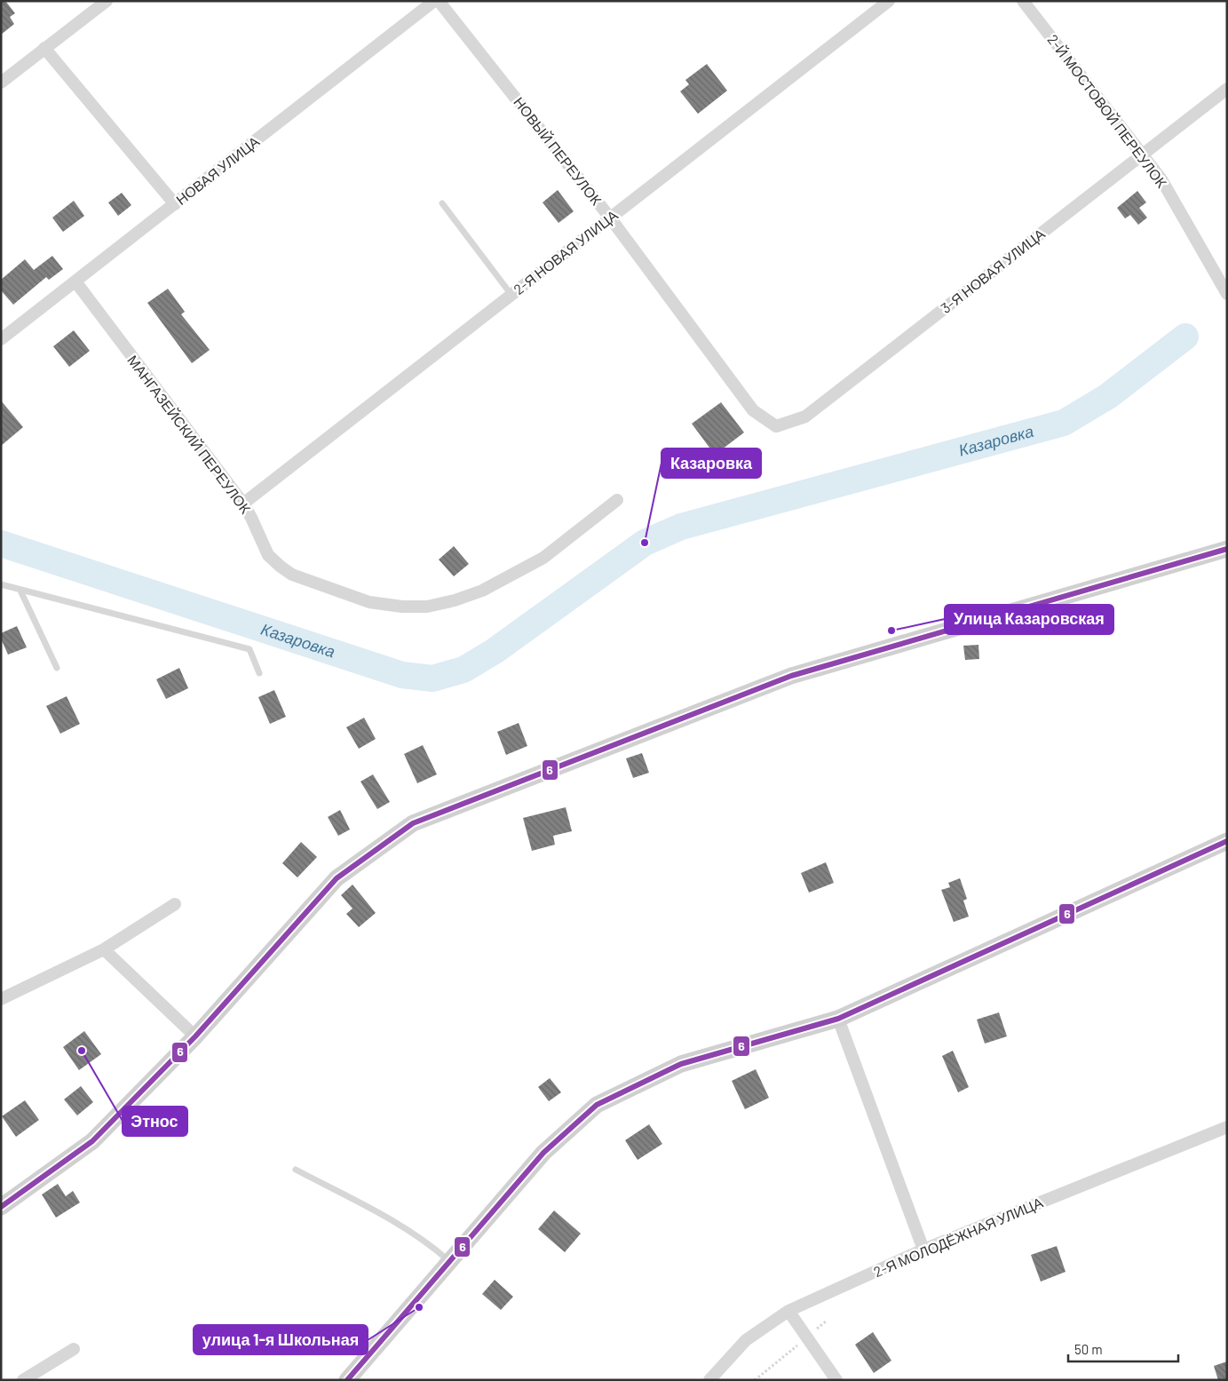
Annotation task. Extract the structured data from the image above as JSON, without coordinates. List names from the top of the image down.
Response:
{
  "streets": {
    "street": [
      "2-Й МОСТОВОЙ ПЕРЕУЛОК",
      "НОВЫЙ ПЕРЕУЛОК",
      "НОВАЯ УЛИЦА",
      "2-Я НОВАЯ УЛИЦА",
      "3-Я НОВАЯ УЛИЦА",
      "МАНГАЗЕЙСКИЙ ПЕРЕУЛОК",
      "2-Я МОЛОДЁЖНАЯ УЛИЦА"
    ]
  },
  "crossings": [
    ["2-Й МОСТОВОЙ ПЕРЕУЛОК", "3-Я НОВАЯ УЛИЦА"],
    ["НОВЫЙ ПЕРЕУЛОК", "2-Я НОВАЯ УЛИЦА"],
    ["НОВЫЙ ПЕРЕУЛОК", "3-Я НОВАЯ УЛИЦА"],
    ["НОВАЯ УЛИЦА", "МАНГАЗЕЙСКИЙ ПЕРЕУЛОК"],
    ["2-Я НОВАЯ УЛИЦА", "МАНГАЗЕЙСКИЙ ПЕРЕУЛОК"]
  ],
  "water": ["Казаровка"],
  "places": [
    "Казаровка",
    "Улица Казаровская",
    "Этнос",
    "улица 1-я Школьная"
  ],
  "lines": ["transit line 6"],
  "scale_bar": "50 m"
}
